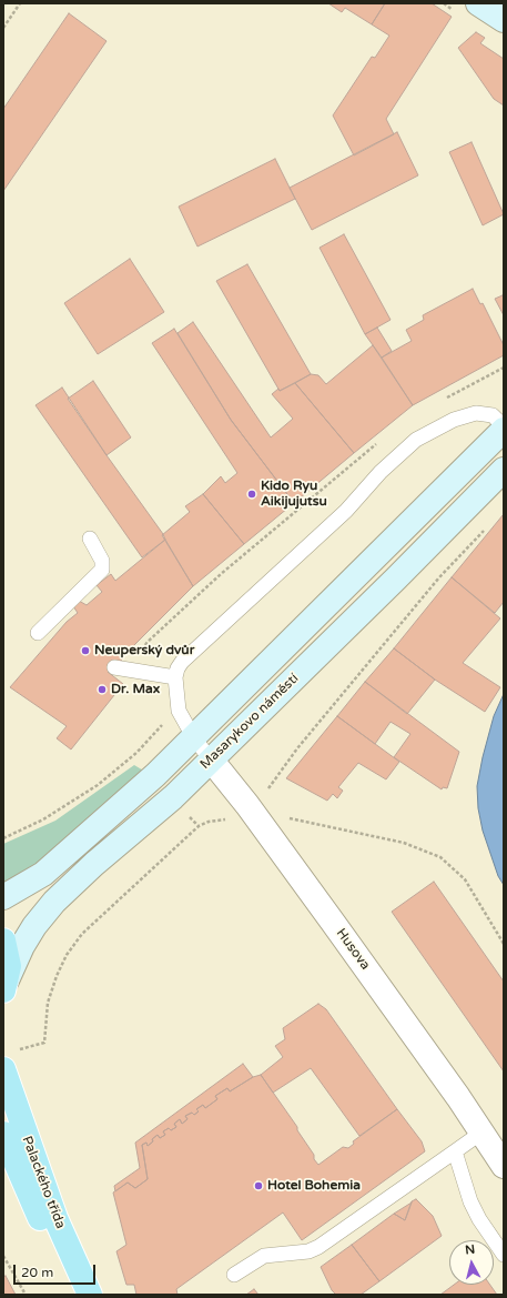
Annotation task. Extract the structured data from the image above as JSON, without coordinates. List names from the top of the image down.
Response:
{
  "streets": {
    "main road": ["Masarykovo náměstí", "Palackého třída"],
    "street": ["Husova"]
  },
  "crossings": [
    ["Masarykovo náměstí", "Husova"]
  ],
  "places": [
    "Kido Ryu Aikijujutsu",
    "Neuperský dvůr",
    "Dr. Max",
    "Hotel Bohemia"
  ],
  "scale_bar": "20 m",
  "north": "top"
}
